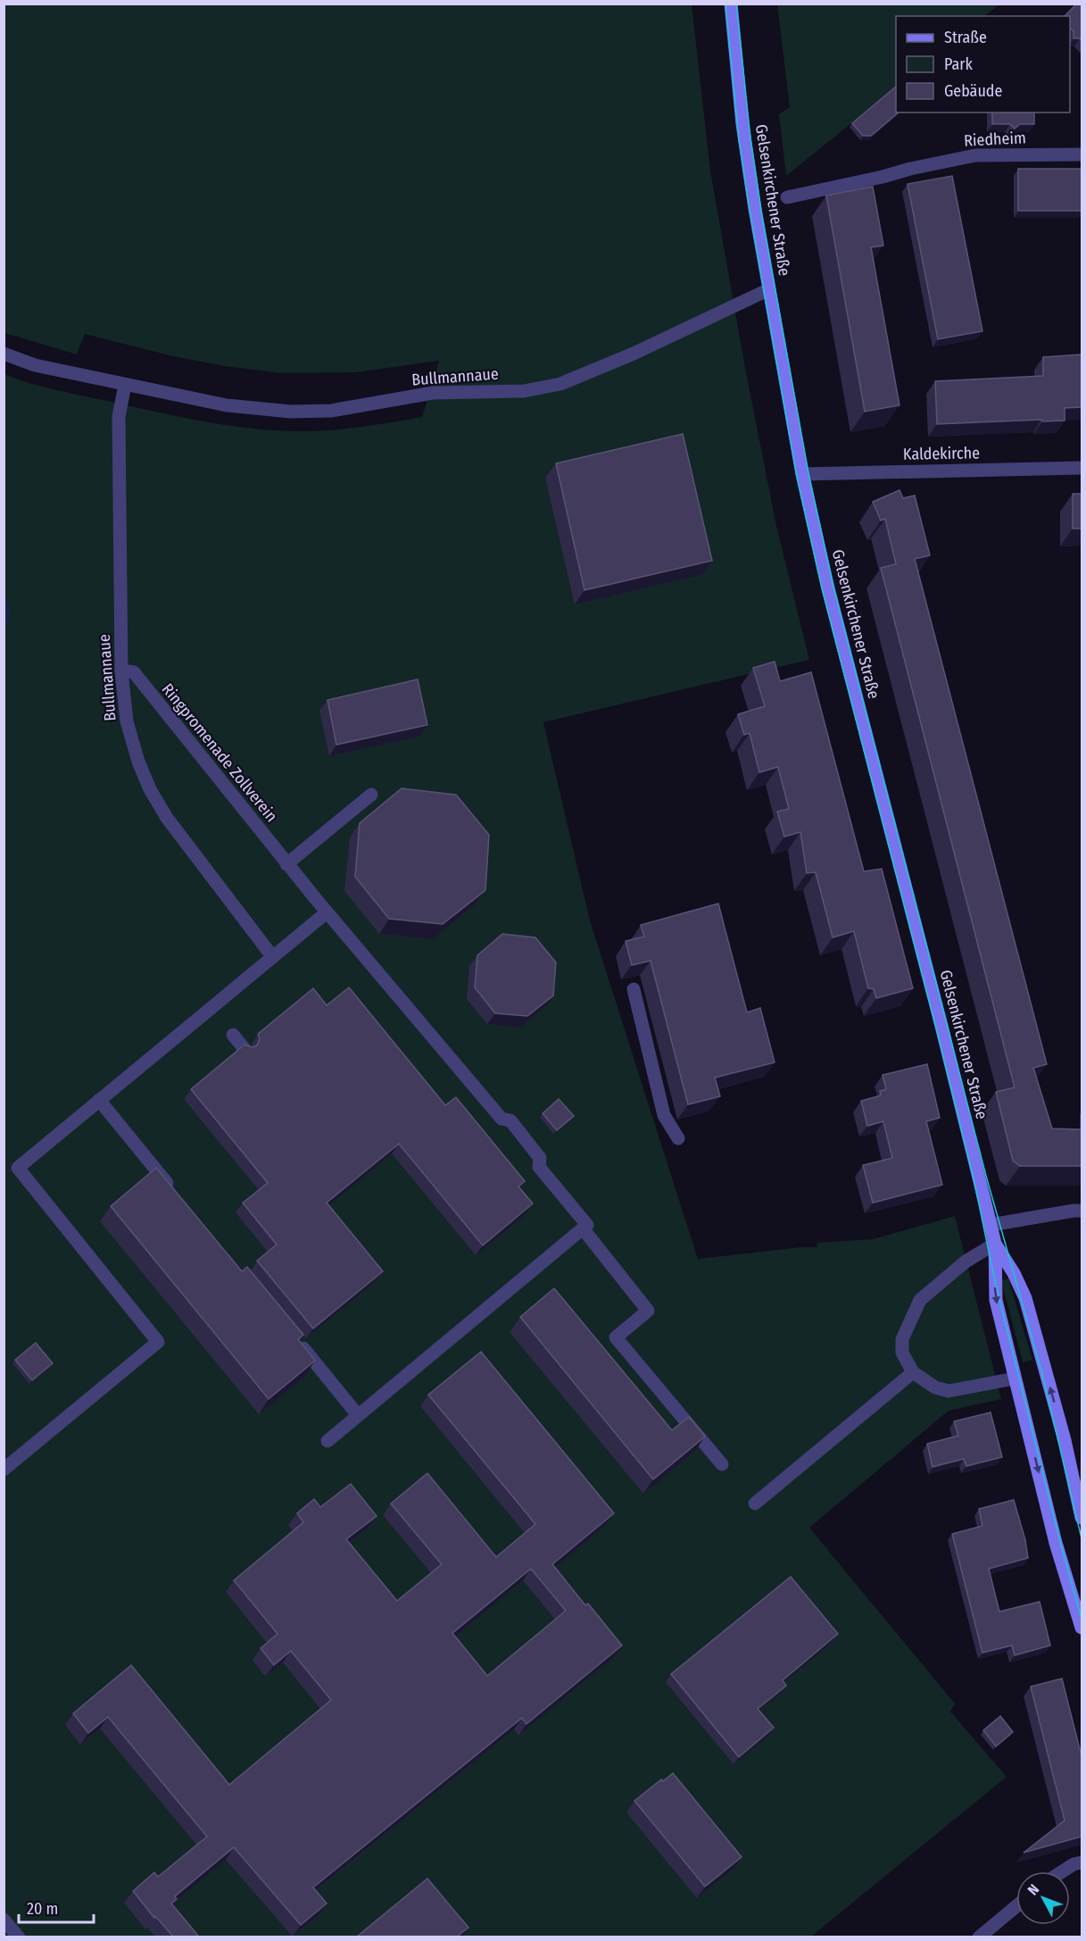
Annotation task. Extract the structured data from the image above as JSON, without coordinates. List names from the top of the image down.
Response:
{
  "streets": {
    "main road": ["Gelsenkirchener Straße"],
    "street": [
      "Riedheim",
      "Bullmannaue",
      "Kaldekirche",
      "Ringpromenade Zollverein"
    ]
  },
  "crossings": [
    ["Riedheim", "Gelsenkirchener Straße"],
    ["Gelsenkirchener Straße", "Bullmannaue"],
    ["Gelsenkirchener Straße", "Kaldekirche"],
    ["Bullmannaue", "Ringpromenade Zollverein"]
  ],
  "legend": ["Straße", "Park", "Gebäude"],
  "scale_bar": "20 m",
  "north": "top left"
}
